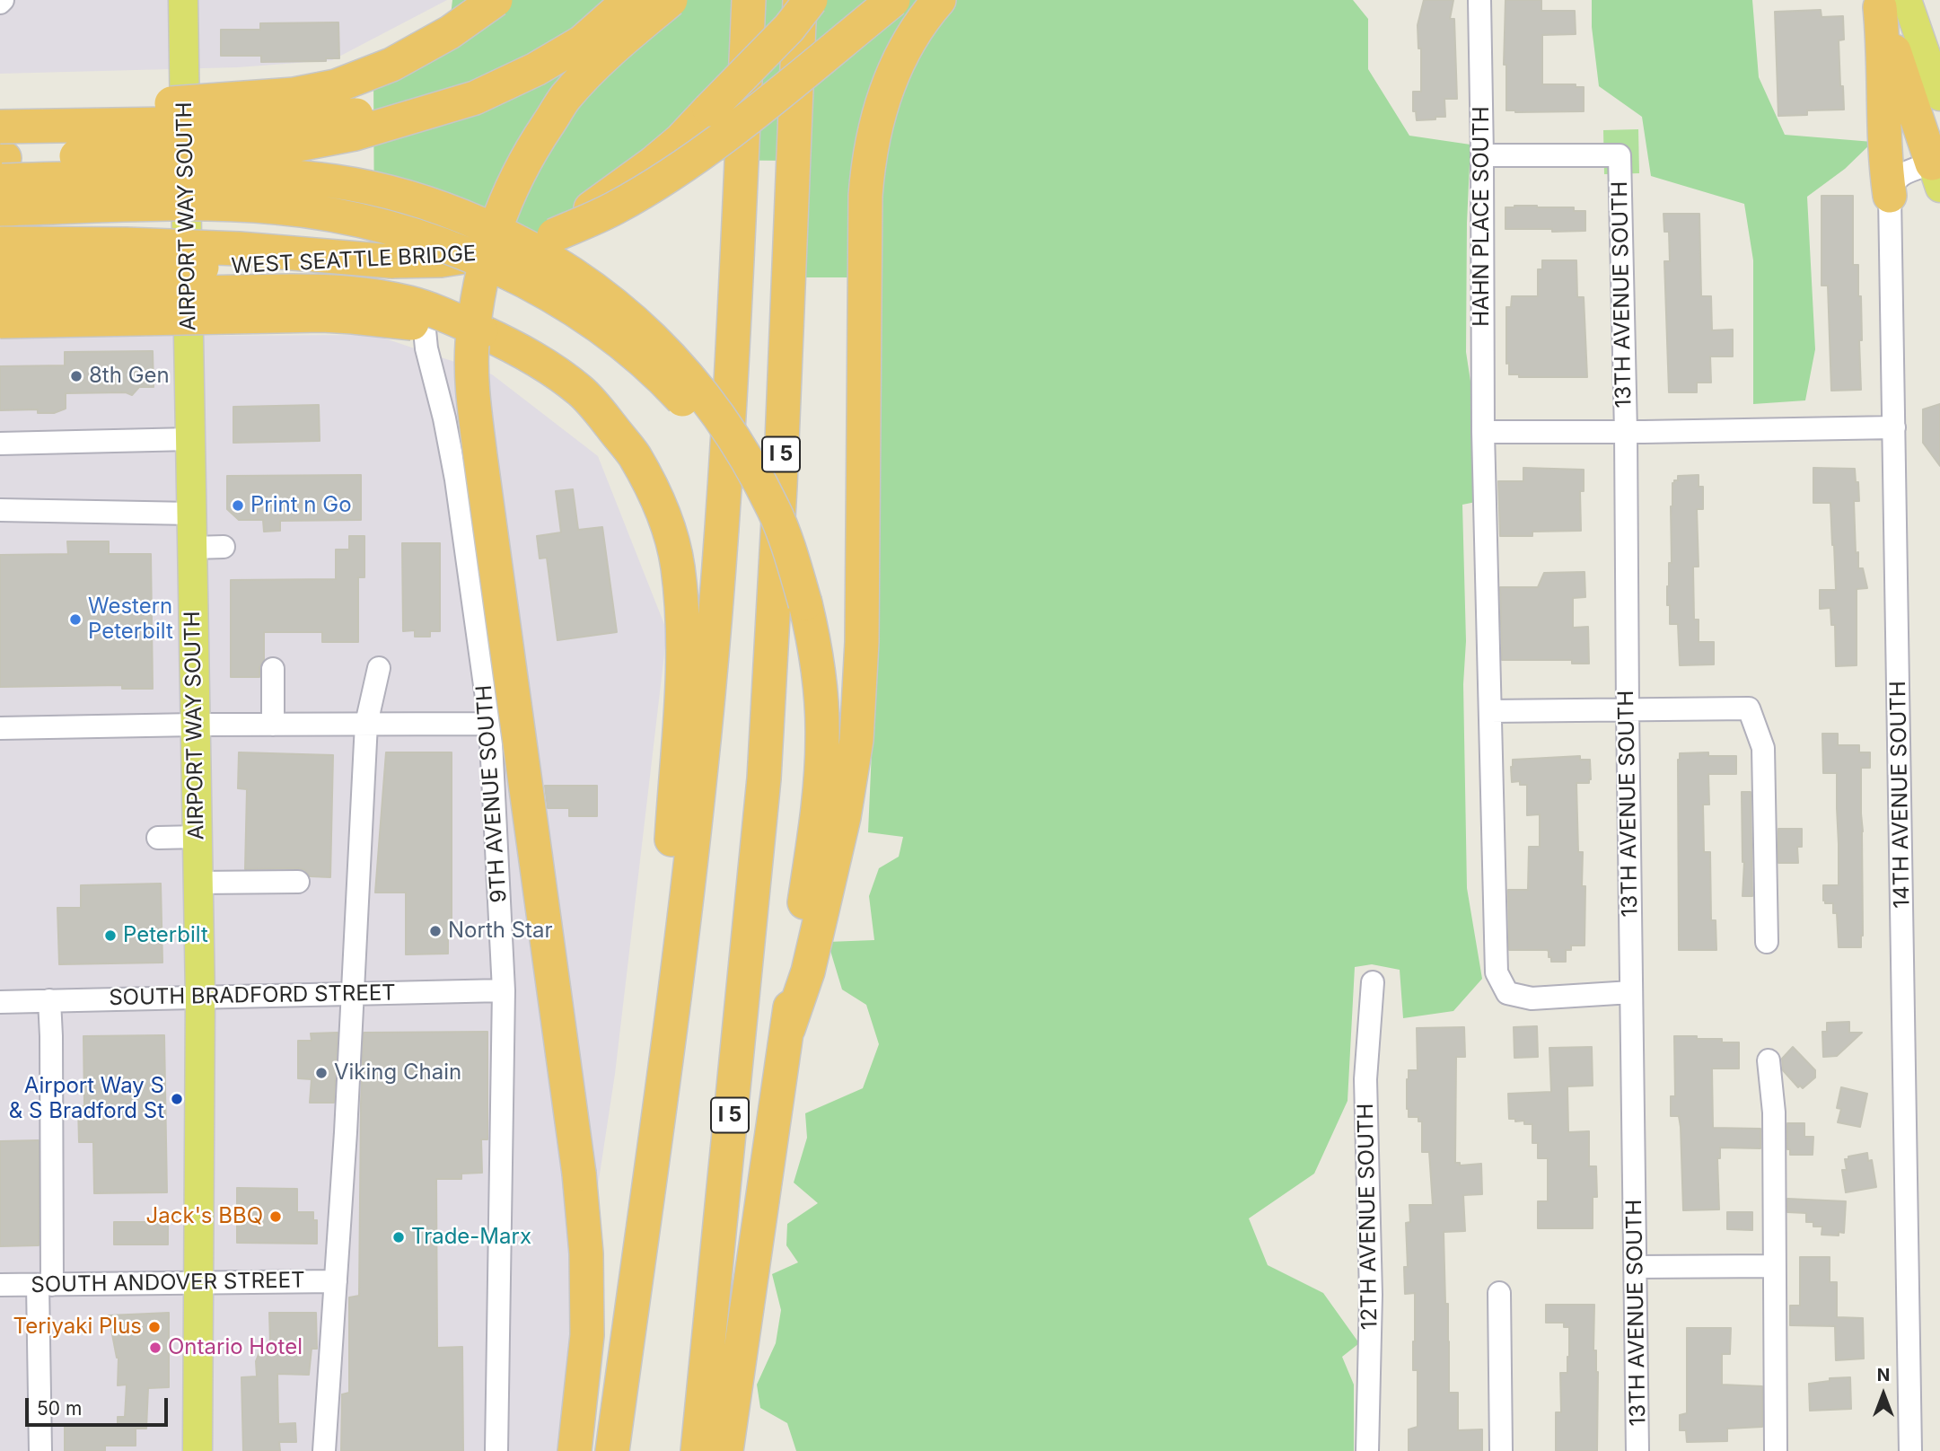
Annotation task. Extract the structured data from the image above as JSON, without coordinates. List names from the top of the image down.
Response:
{
  "streets": {
    "highway": ["WEST SEATTLE BRIDGE", "I 5"],
    "main road": ["AIRPORT WAY SOUTH"],
    "street": [
      "HAHN PLACE SOUTH",
      "13TH AVENUE SOUTH",
      "9TH AVENUE SOUTH",
      "14TH AVENUE SOUTH",
      "SOUTH BRADFORD STREET",
      "12TH AVENUE SOUTH",
      "SOUTH ANDOVER STREET"
    ]
  },
  "crossings": [
    ["AIRPORT WAY SOUTH", "SOUTH BRADFORD STREET"],
    ["AIRPORT WAY SOUTH", "SOUTH ANDOVER STREET"],
    ["HAHN PLACE SOUTH", "13TH AVENUE SOUTH"],
    ["9TH AVENUE SOUTH", "SOUTH BRADFORD STREET"]
  ],
  "places": [
    "8th Gen",
    "Print n Go",
    "Western Peterbilt",
    "North Star",
    "Peterbilt",
    "Viking Chain",
    "Airport Way S & S Bradford St",
    "Jack's BBQ",
    "Trade-Marx",
    "Teriyaki Plus",
    "Ontario Hotel"
  ],
  "scale_bar": "50 m",
  "north": "top"
}
